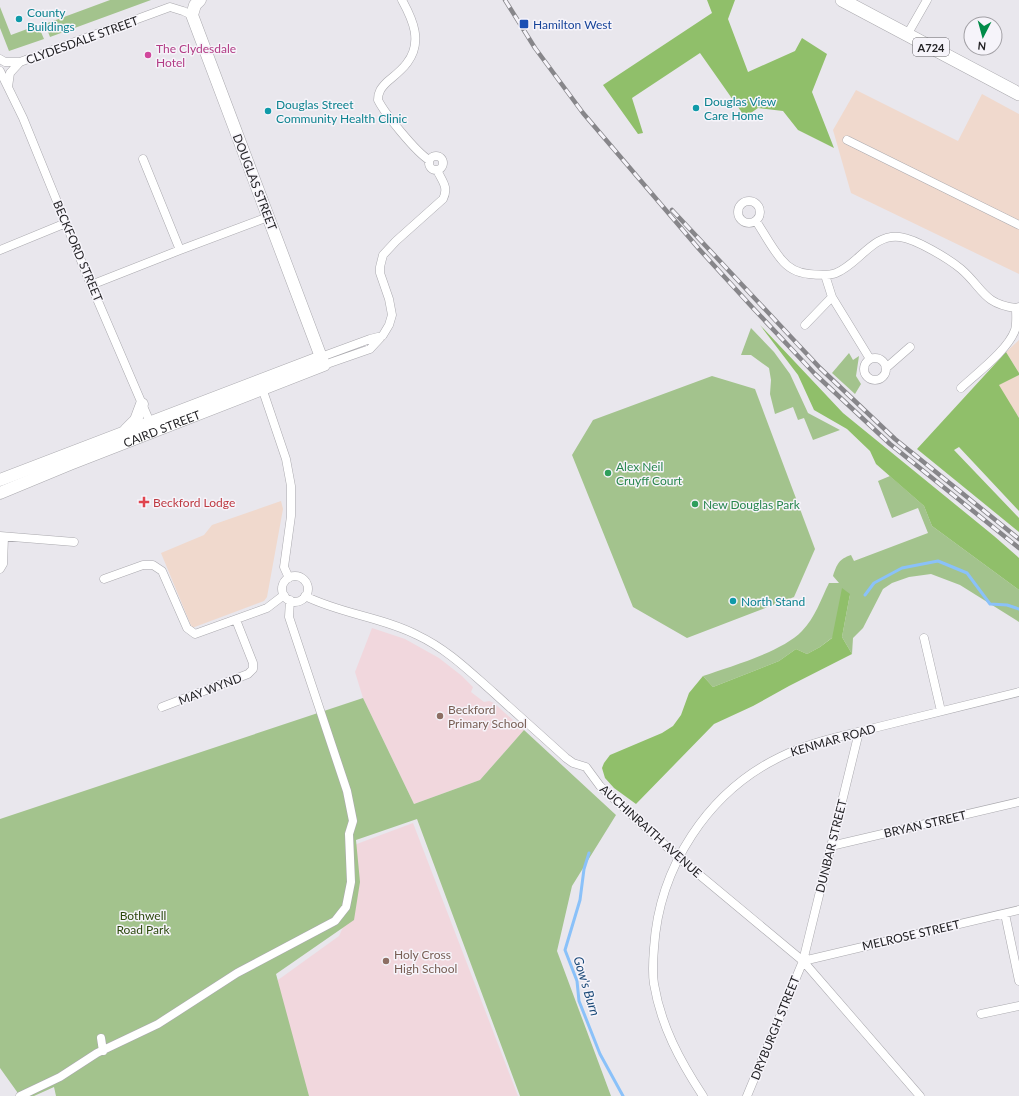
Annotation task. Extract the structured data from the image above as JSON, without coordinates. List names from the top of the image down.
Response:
{
  "streets": {
    "main road": ["A724"],
    "street": [
      "CLYDESDALE STREET",
      "DOUGLAS STREET",
      "BECKFORD STREET",
      "CAIRD STREET",
      "MAY WYND",
      "KENMAR ROAD",
      "BRYAN STREET",
      "AUCHINRAITH AVENUE",
      "DUNBAR STREET",
      "MELROSE STREET",
      "DRYBURGH STREET"
    ]
  },
  "crossings": [
    ["CLYDESDALE STREET", "BECKFORD STREET"],
    ["DOUGLAS STREET", "CAIRD STREET"],
    ["BECKFORD STREET", "CAIRD STREET"],
    ["KENMAR ROAD", "AUCHINRAITH AVENUE"],
    ["KENMAR ROAD", "DUNBAR STREET"],
    ["BRYAN STREET", "DUNBAR STREET"],
    ["AUCHINRAITH AVENUE", "DUNBAR STREET"],
    ["AUCHINRAITH AVENUE", "MELROSE STREET"],
    ["AUCHINRAITH AVENUE", "DRYBURGH STREET"],
    ["DUNBAR STREET", "MELROSE STREET"],
    ["DUNBAR STREET", "DRYBURGH STREET"],
    ["MELROSE STREET", "DRYBURGH STREET"]
  ],
  "water": ["Gow's Burn"],
  "parks": ["Bothwell Road Park"],
  "places": {
    "other": [
      "County Buildings",
      "The Clydesdale Hotel",
      "Douglas View Care Home",
      "Douglas Street Community Health Clinic",
      "Alex Neil Cruyff Court",
      "New Douglas Park",
      "North Stand",
      "Beckford Primary School",
      "Holy Cross High School"
    ],
    "transit": ["Hamilton West"],
    "health": ["Beckford Lodge"]
  },
  "north": "bottom"
}
